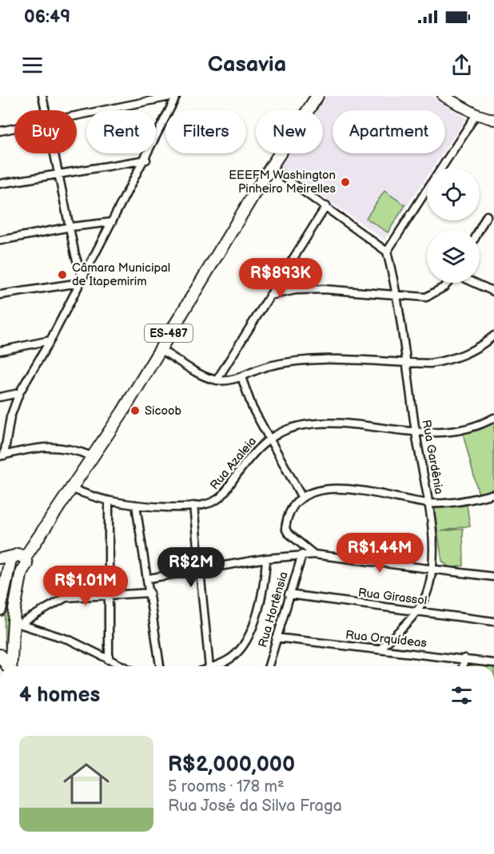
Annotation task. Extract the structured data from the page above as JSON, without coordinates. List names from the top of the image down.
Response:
{
  "streets": {
    "main road": ["ES-487"],
    "street": [
      "Rua Gardênia",
      "Rua Azaleia",
      "Rua Girassol",
      "Rua Hortênsia",
      "Rua Orquídeas"
    ]
  },
  "crossings": [
    ["ES-487", "Rua Azaleia"],
    ["Rua Gardênia", "Rua Azaleia"],
    ["Rua Gardênia", "Rua Girassol"],
    ["Rua Gardênia", "Rua Orquídeas"],
    ["Rua Girassol", "Rua Hortênsia"],
    ["Rua Hortênsia", "Rua Orquídeas"]
  ],
  "places": ["EEEFM Washington Pinheiro Meirelles", "Câmara Municipal de Itapemirim", "Sicoob"],
  "page": {
    "status": "06:49",
    "header": "Casavia",
    "chip": [
      "Buy",
      "Rent",
      "Filters",
      "New",
      "Apartment"
    ],
    "price": [
      "R$893K",
      "R$1.44M",
      "R$2M",
      "R$1.01M"
    ],
    "heading": "4 homes",
    "list": [
      {
        "name": "R$2,000,000",
        "note": "5 rooms · 178 m² · Rua José da Silva Fraga"
      }
    ]
  }
}
